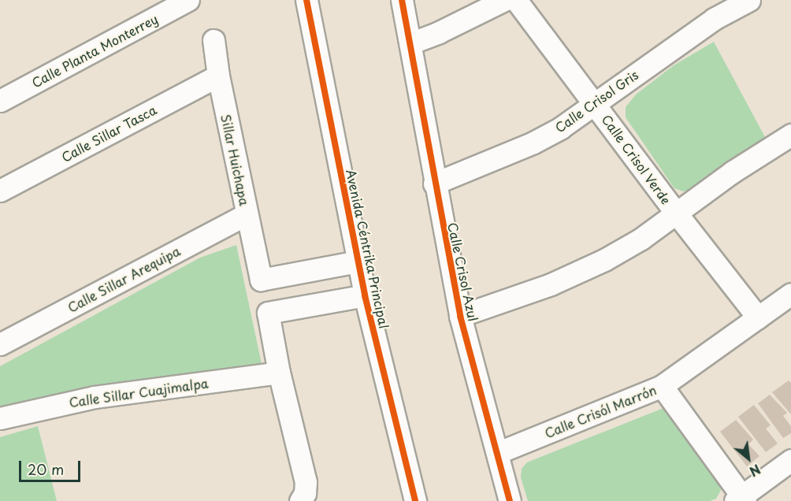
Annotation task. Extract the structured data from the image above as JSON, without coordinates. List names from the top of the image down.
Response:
{
  "streets": {
    "street": [
      "Calle Planta Monterrey",
      "Calle Crisol Gris",
      "Calle Sillar Tasca",
      "Calle Crisol Verde",
      "Sillar Huichapa",
      "Avenida Céntrika Principal",
      "Calle Crisol Azul",
      "Calle Sillar Arequipa",
      "Calle Sillar Cuajimalpa",
      "Calle Crisól Marrón"
    ]
  },
  "crossings": [
    ["Calle Crisol Gris", "Calle Crisol Verde"],
    ["Calle Crisol Gris", "Calle Crisol Azul"],
    ["Calle Sillar Tasca", "Sillar Huichapa"],
    ["Calle Crisol Verde", "Calle Crisól Marrón"],
    ["Sillar Huichapa", "Avenida Céntrika Principal"],
    ["Sillar Huichapa", "Calle Sillar Arequipa"],
    ["Calle Crisol Azul", "Calle Crisól Marrón"]
  ],
  "scale_bar": "20 m",
  "north": "bottom right"
}
